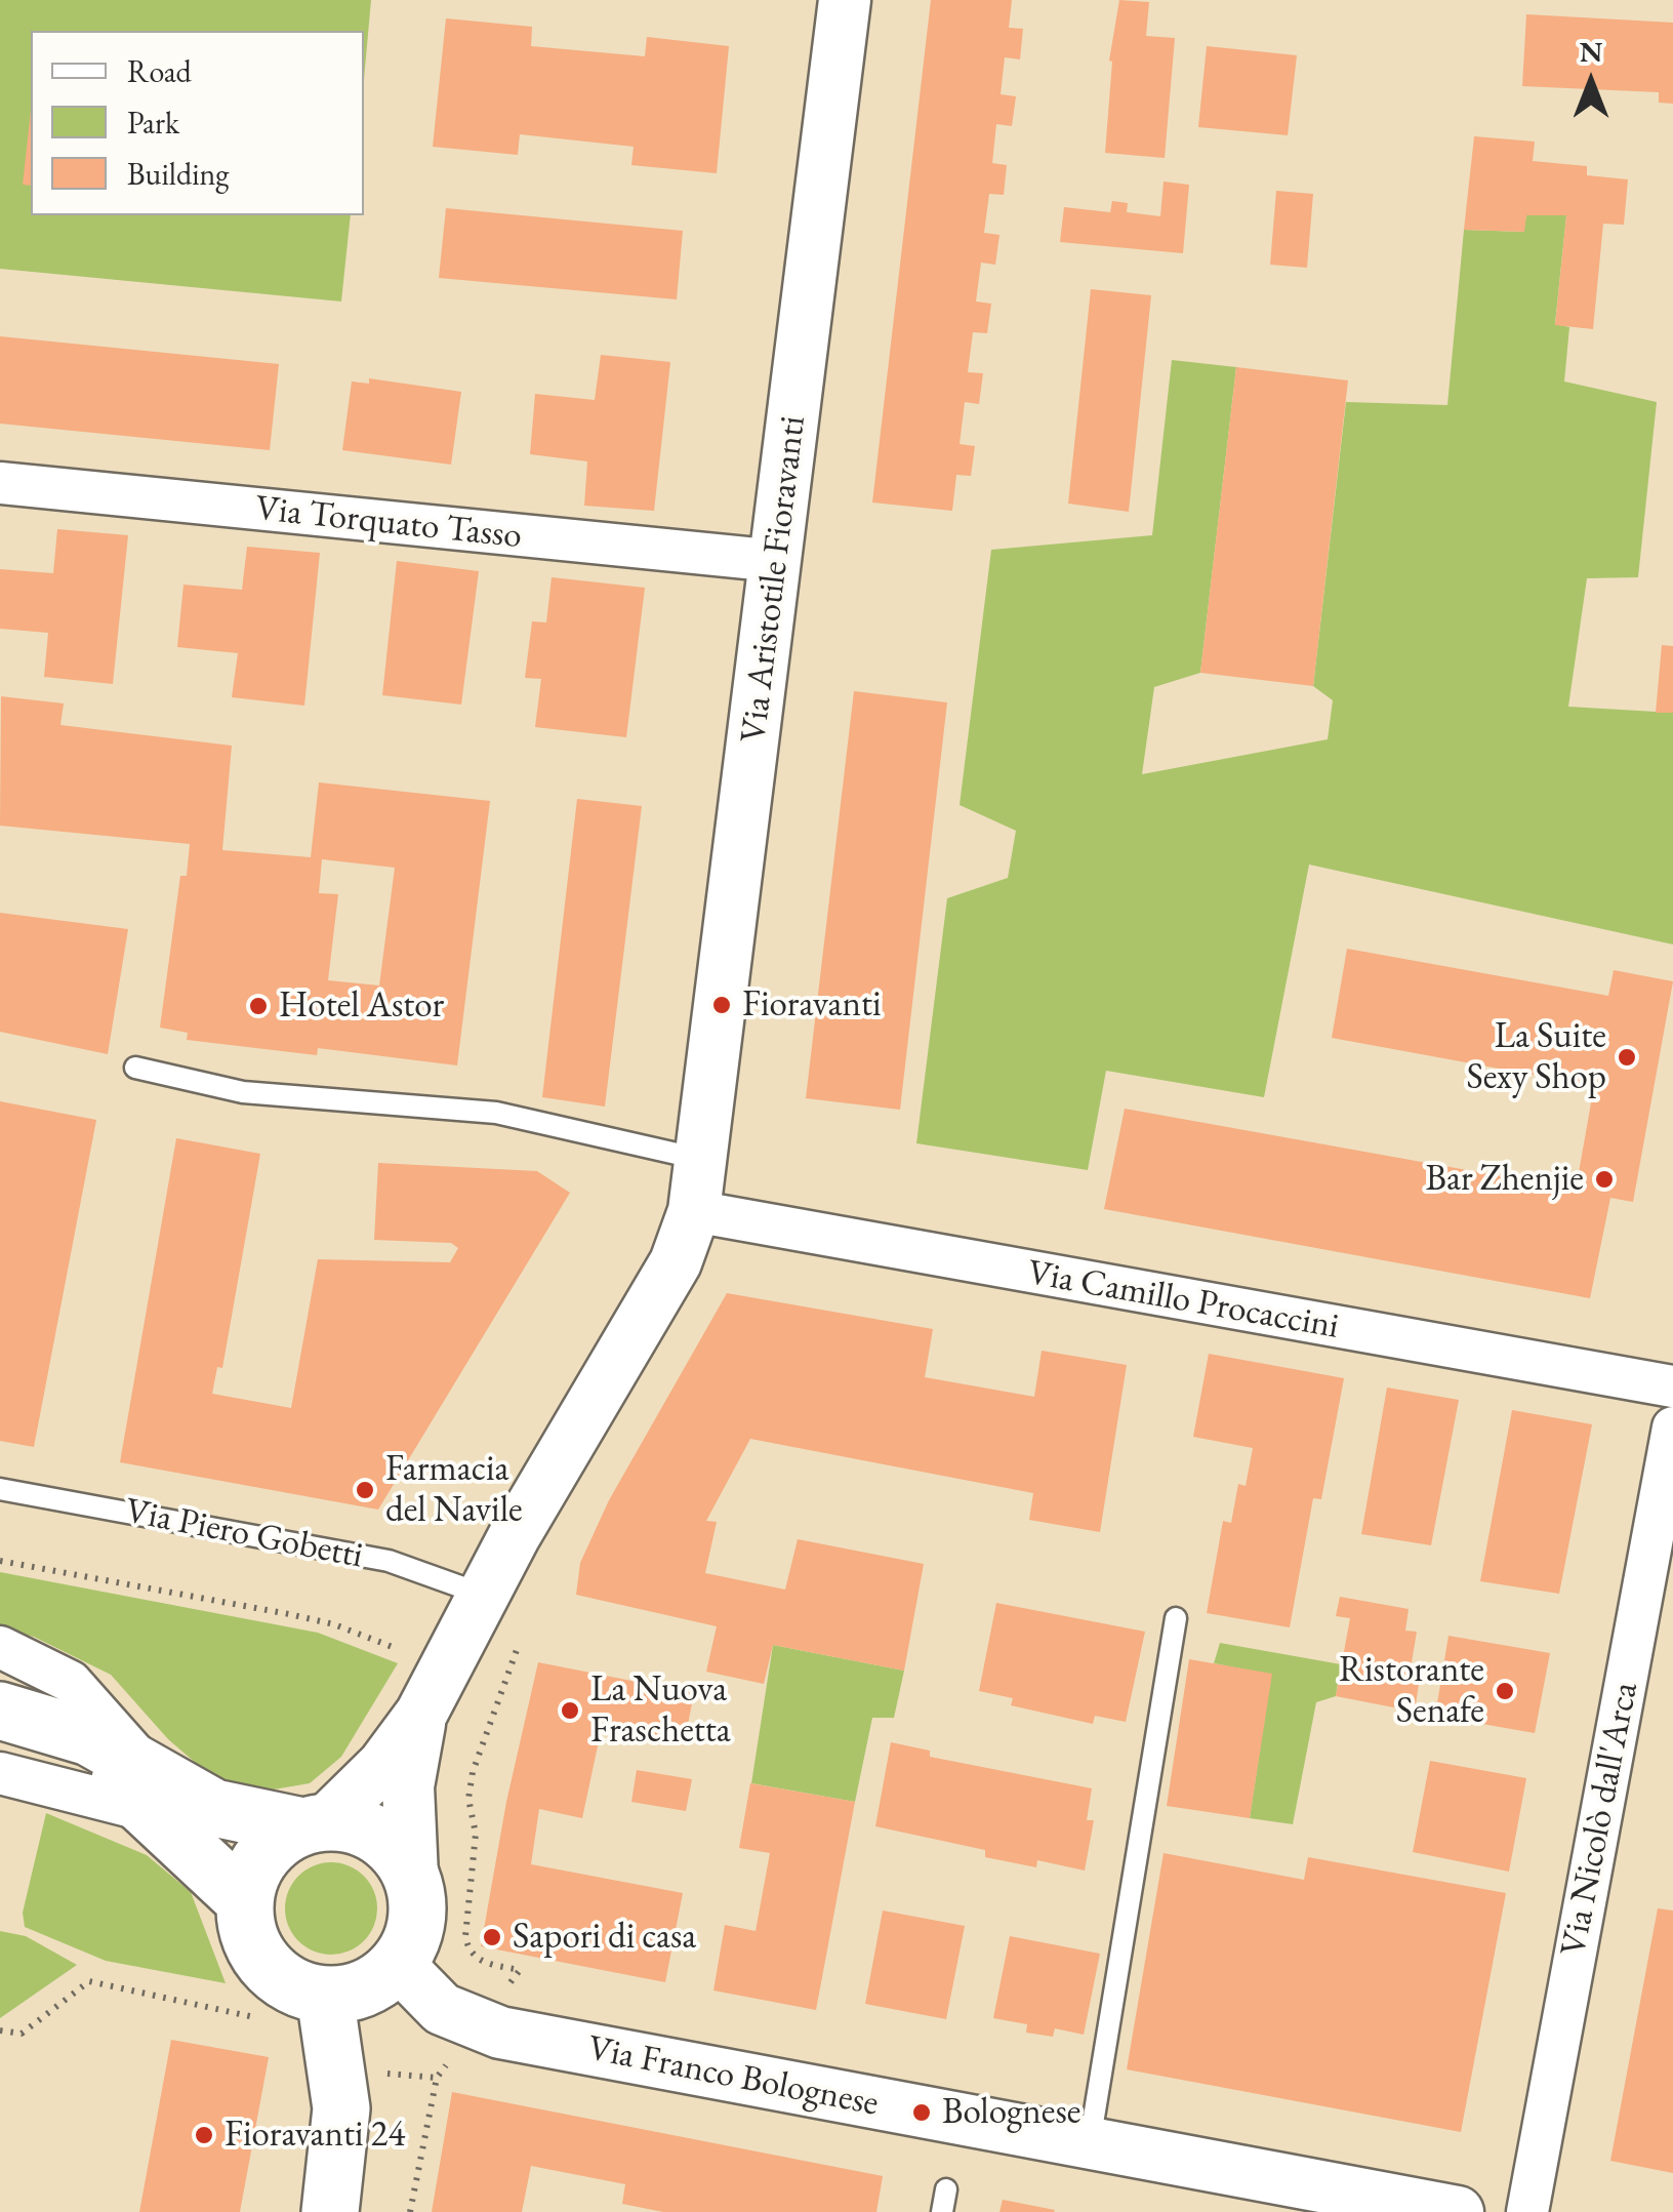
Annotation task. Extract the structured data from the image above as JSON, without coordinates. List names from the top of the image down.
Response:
{
  "streets": {
    "street": [
      "Via Torquato Tasso",
      "Via Aristotile Fioravanti",
      "Via Camillo Procaccini",
      "Via Nicolò dall'Arca",
      "Via Franco Bolognese"
    ],
    "lane": ["Via Piero Gobetti"]
  },
  "crossings": [
    ["Via Torquato Tasso", "Via Aristotile Fioravanti"],
    ["Via Aristotile Fioravanti", "Via Camillo Procaccini"],
    ["Via Aristotile Fioravanti", "Via Piero Gobetti"],
    ["Via Aristotile Fioravanti", "Via Franco Bolognese"]
  ],
  "places": [
    "Fioravanti",
    "Hotel Astor",
    "La Suite Sexy Shop",
    "Bar Zhenjie",
    "Farmacia del Navile",
    "Ristorante Senafe",
    "La Nuova Fraschetta",
    "Sapori di casa",
    "Bolognese",
    "Fioravanti 24"
  ],
  "legend": ["Road", "Park", "Building"],
  "north": "top"
}
